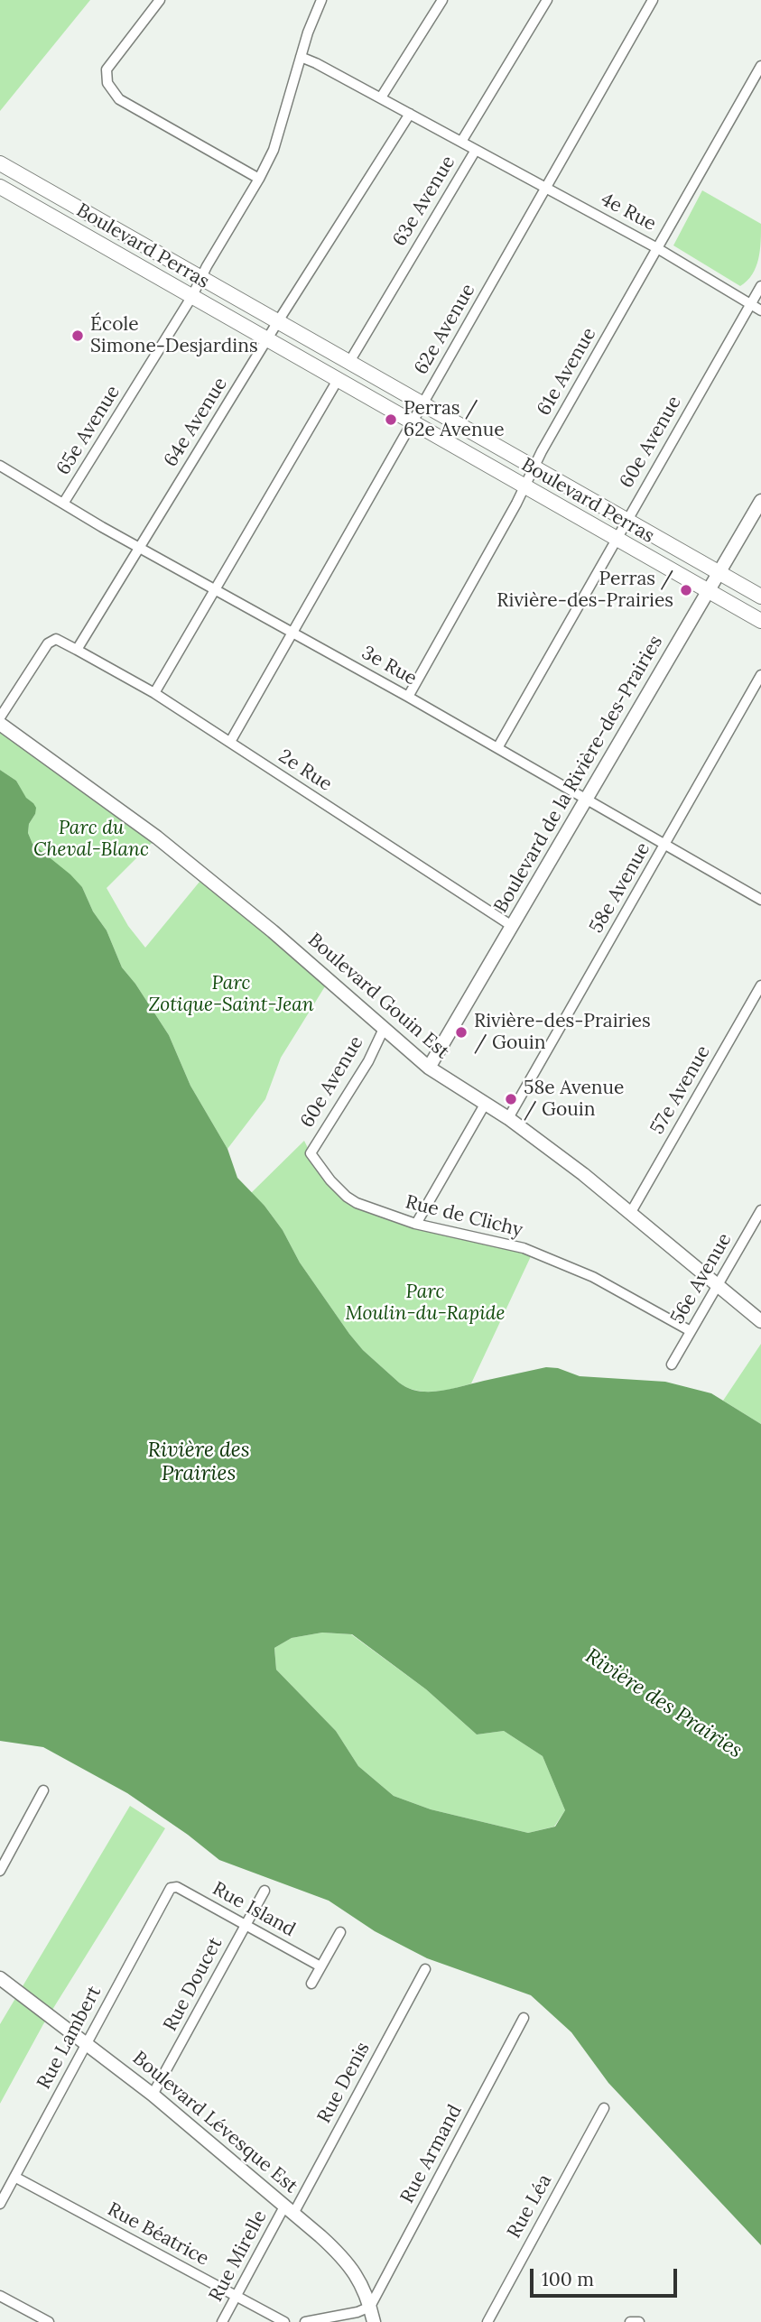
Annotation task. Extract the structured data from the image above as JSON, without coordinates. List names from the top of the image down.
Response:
{
  "streets": {
    "main road": ["Boulevard Perras"],
    "street": [
      "63e Avenue",
      "4e Rue",
      "62e Avenue",
      "61e Avenue",
      "64e Avenue",
      "65e Avenue",
      "60e Avenue",
      "3e Rue",
      "2e Rue",
      "Boulevard de la Rivière-des-Prairies",
      "58e Avenue",
      "Boulevard Gouin Est",
      "57e Avenue",
      "Rue de Clichy",
      "56e Avenue",
      "Rue Island",
      "Rue Doucet",
      "Rue Lambert",
      "Rue Denis",
      "Boulevard Lévesque Est",
      "Rue Armand",
      "Rue Léa",
      "Rue Béatrice",
      "Rue Mirelle"
    ]
  },
  "crossings": [
    ["63e Avenue", "4e Rue"],
    ["63e Avenue", "Boulevard Perras"],
    ["4e Rue", "62e Avenue"],
    ["4e Rue", "61e Avenue"],
    ["4e Rue", "60e Avenue"],
    ["Boulevard Perras", "62e Avenue"],
    ["Boulevard Perras", "61e Avenue"],
    ["Boulevard Perras", "64e Avenue"],
    ["Boulevard Perras", "65e Avenue"],
    ["Boulevard Perras", "60e Avenue"],
    ["Boulevard Perras", "Boulevard de la Rivière-des-Prairies"],
    ["62e Avenue", "3e Rue"],
    ["62e Avenue", "2e Rue"],
    ["61e Avenue", "3e Rue"],
    ["64e Avenue", "3e Rue"],
    ["64e Avenue", "2e Rue"],
    ["65e Avenue", "3e Rue"],
    ["60e Avenue", "3e Rue"],
    ["60e Avenue", "Boulevard Gouin Est"],
    ["60e Avenue", "Rue de Clichy"],
    ["3e Rue", "Boulevard de la Rivière-des-Prairies"],
    ["3e Rue", "58e Avenue"],
    ["2e Rue", "Boulevard de la Rivière-des-Prairies"],
    ["Boulevard de la Rivière-des-Prairies", "Boulevard Gouin Est"],
    ["58e Avenue", "Boulevard Gouin Est"],
    ["Boulevard Gouin Est", "57e Avenue"],
    ["Boulevard Gouin Est", "56e Avenue"],
    ["Rue de Clichy", "56e Avenue"],
    ["Rue Island", "Rue Doucet"],
    ["Rue Island", "Rue Lambert"],
    ["Rue Doucet", "Boulevard Lévesque Est"],
    ["Rue Lambert", "Boulevard Lévesque Est"],
    ["Rue Lambert", "Rue Béatrice"],
    ["Rue Denis", "Boulevard Lévesque Est"],
    ["Rue Denis", "Rue Mirelle"],
    ["Boulevard Lévesque Est", "Rue Armand"],
    ["Boulevard Lévesque Est", "Rue Mirelle"],
    ["Rue Béatrice", "Rue Mirelle"]
  ],
  "water": ["Rivière des Prairies"],
  "parks": ["Parc du Cheval-Blanc", "Parc Zotique-Saint-Jean", "Parc Moulin-du-Rapide"],
  "places": [
    "École Simone-Desjardins",
    "Perras / 62e Avenue",
    "Perras / Rivière-des-Prairies",
    "Rivière-des-Prairies / Gouin",
    "58e Avenue / Gouin"
  ],
  "scale_bar": "100 m"
}
